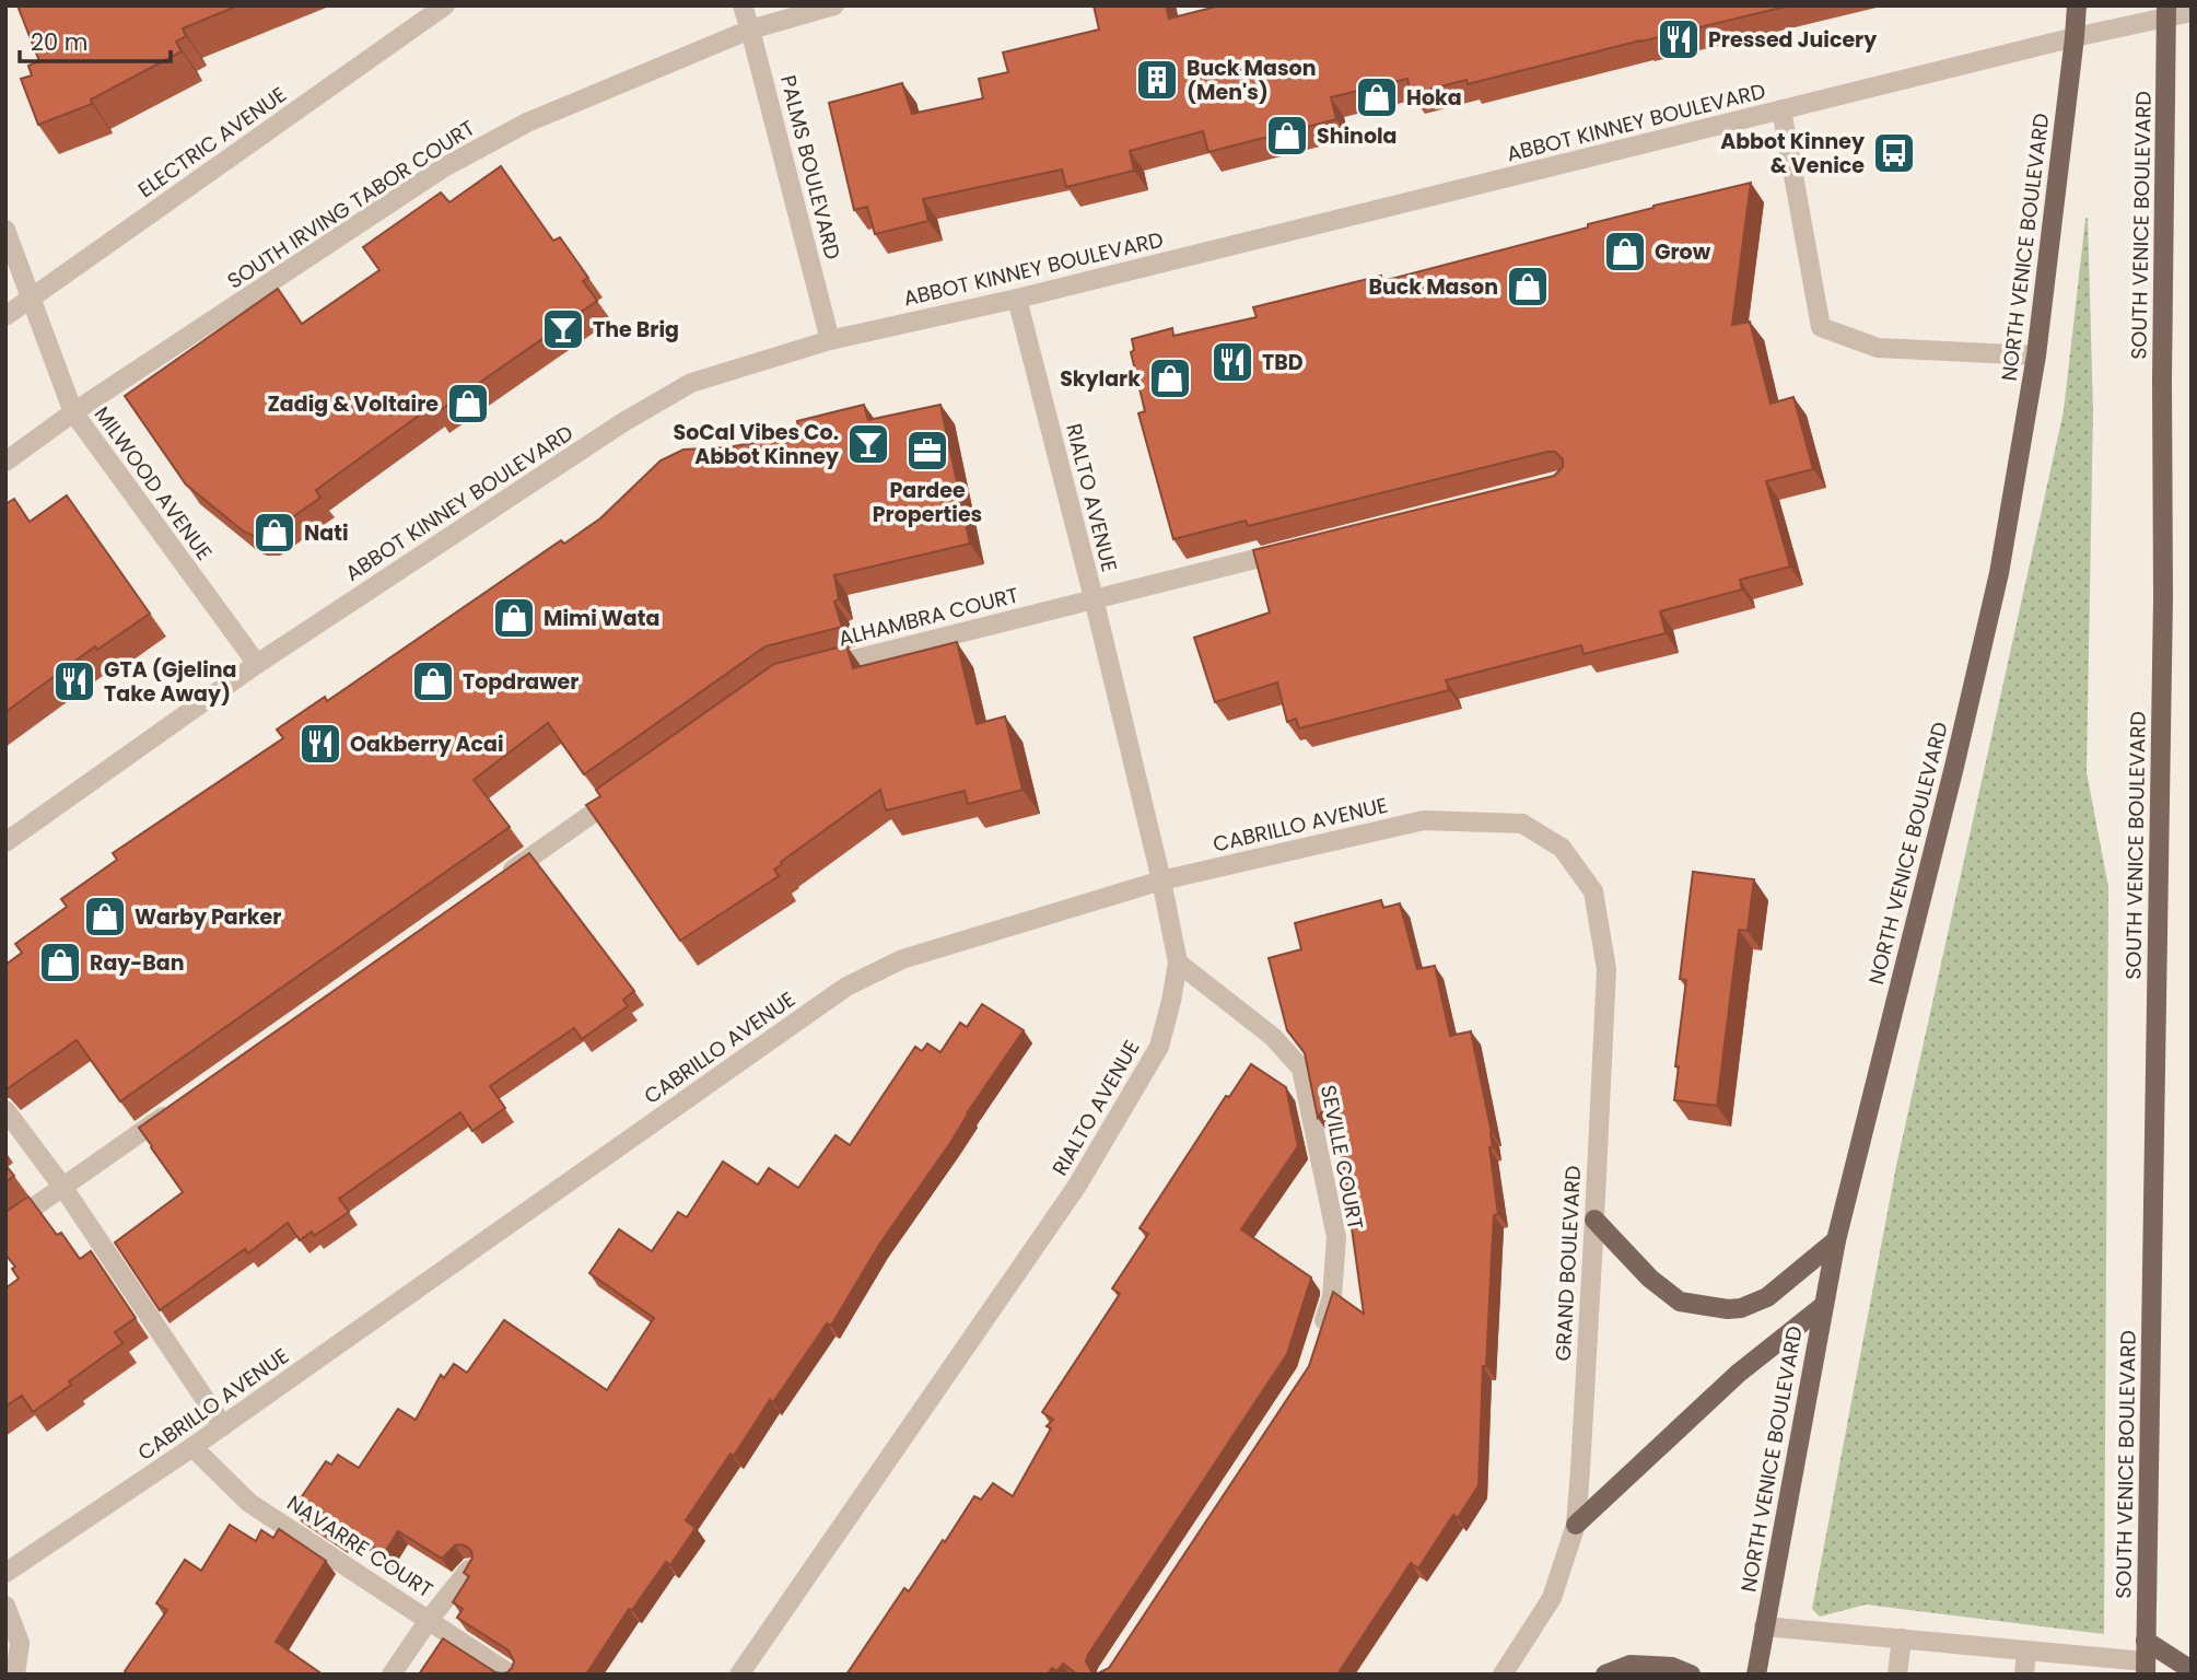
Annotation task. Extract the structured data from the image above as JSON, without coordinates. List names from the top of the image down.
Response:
{
  "streets": {
    "main road": ["SOUTH VENICE BOULEVARD", "NORTH VENICE BOULEVARD"],
    "street": [
      "ABBOT KINNEY BOULEVARD",
      "ELECTRIC AVENUE",
      "PALMS BOULEVARD",
      "SOUTH IRVING TABOR COURT",
      "MILWOOD AVENUE",
      "RIALTO AVENUE",
      "ALHAMBRA COURT",
      "CABRILLO AVENUE",
      "SEVILLE COURT",
      "GRAND BOULEVARD",
      "NAVARRE COURT"
    ]
  },
  "crossings": [
    ["ABBOT KINNEY BOULEVARD", "PALMS BOULEVARD"],
    ["ABBOT KINNEY BOULEVARD", "SOUTH VENICE BOULEVARD"],
    ["ABBOT KINNEY BOULEVARD", "NORTH VENICE BOULEVARD"],
    ["ABBOT KINNEY BOULEVARD", "MILWOOD AVENUE"],
    ["ABBOT KINNEY BOULEVARD", "RIALTO AVENUE"],
    ["ELECTRIC AVENUE", "MILWOOD AVENUE"],
    ["PALMS BOULEVARD", "SOUTH IRVING TABOR COURT"],
    ["SOUTH IRVING TABOR COURT", "MILWOOD AVENUE"],
    ["RIALTO AVENUE", "ALHAMBRA COURT"],
    ["RIALTO AVENUE", "CABRILLO AVENUE"],
    ["RIALTO AVENUE", "SEVILLE COURT"],
    ["CABRILLO AVENUE", "GRAND BOULEVARD"],
    ["CABRILLO AVENUE", "NAVARRE COURT"]
  ],
  "places": {
    "restaurant": [
      "Pressed Juicery",
      "TBD",
      "GTA (Gjelina Take Away)",
      "Oakberry Acai"
    ],
    "building": ["Buck Mason (Men's)"],
    "shop": [
      "Hoka",
      "Shinola",
      "Grow",
      "Buck Mason",
      "Skylark",
      "Zadig & Voltaire",
      "Nati",
      "Mimi Wata",
      "Topdrawer",
      "Warby Parker",
      "Ray-Ban"
    ],
    "bus stop": ["Abbot Kinney & Venice"],
    "bar": ["The Brig", "SoCal Vibes Co. Abbot Kinney"],
    "office": ["Pardee Properties"]
  },
  "scale_bar": "20 m"
}
